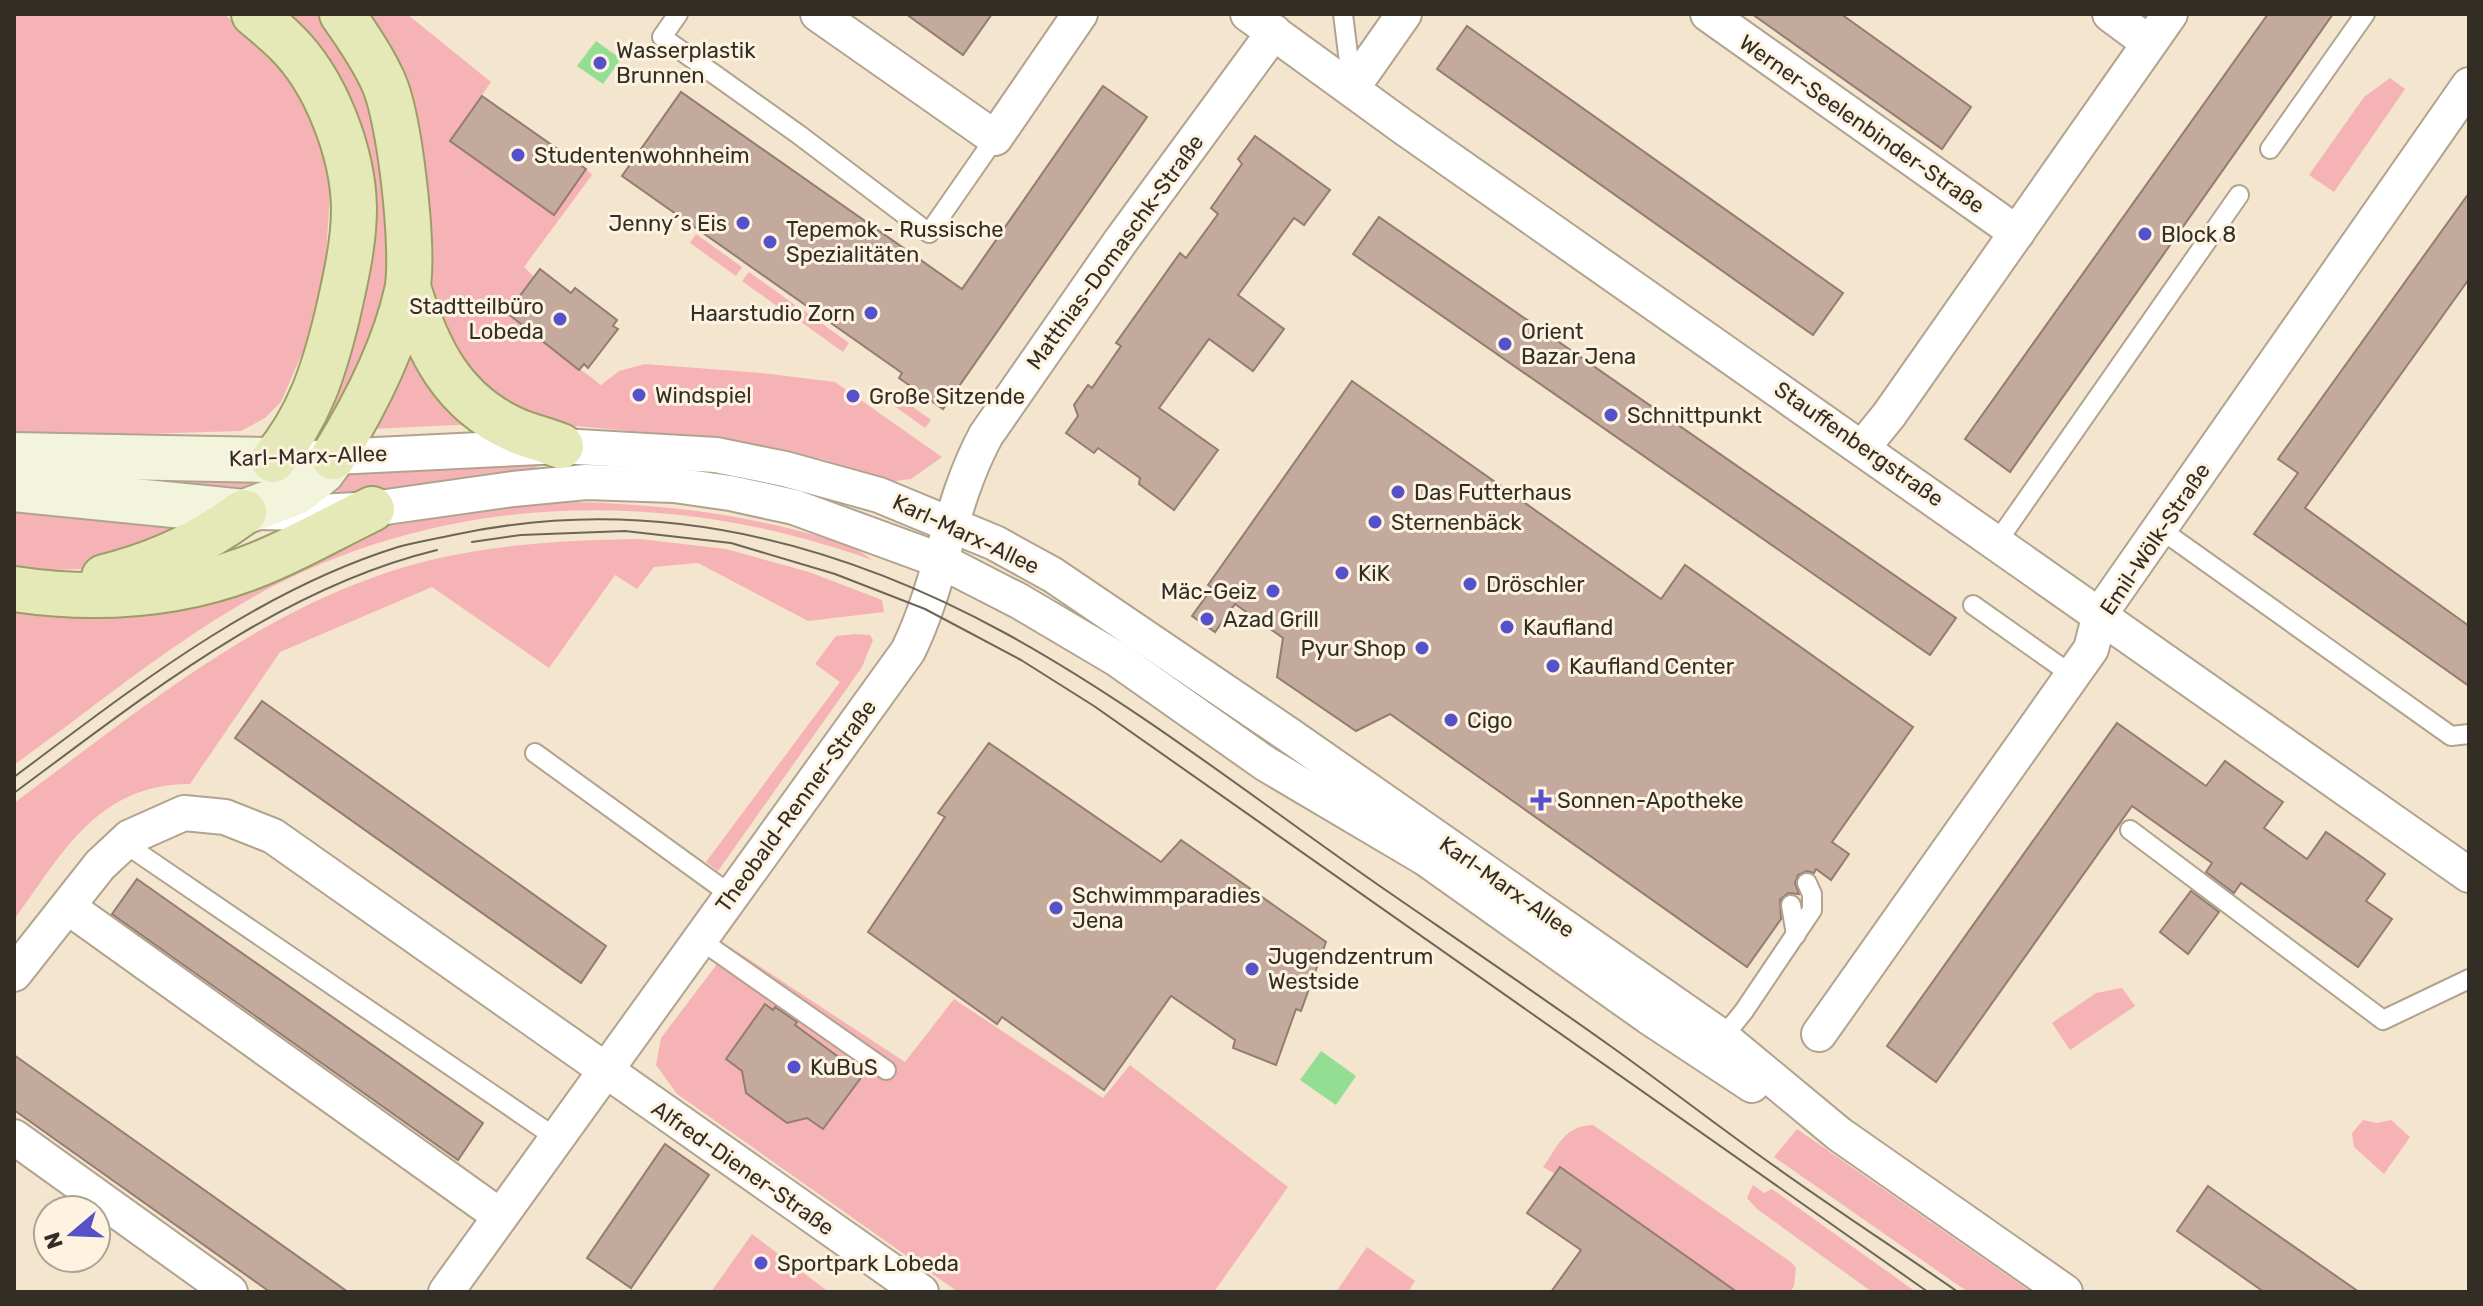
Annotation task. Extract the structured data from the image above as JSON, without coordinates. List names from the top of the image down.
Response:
{
  "streets": {
    "main road": ["Karl-Marx-Allee"],
    "street": [
      "Werner-Seelenbinder-Straße",
      "Matthias-Domaschk-Straße",
      "Stauffenbergstraße",
      "Emil-Wölk-Straße",
      "Theobald-Renner-Straße",
      "Alfred-Diener-Straße"
    ]
  },
  "crossings": [
    ["Matthias-Domaschk-Straße", "Stauffenbergstraße"],
    ["Matthias-Domaschk-Straße", "Karl-Marx-Allee"],
    ["Matthias-Domaschk-Straße", "Theobald-Renner-Straße"],
    ["Stauffenbergstraße", "Emil-Wölk-Straße"],
    ["Karl-Marx-Allee", "Theobald-Renner-Straße"],
    ["Theobald-Renner-Straße", "Alfred-Diener-Straße"]
  ],
  "places": {
    "other": [
      "Wasserplastik Brunnen",
      "Studentenwohnheim",
      "Jenny´s Eis",
      "Block 8",
      "Tepemok - Russische Spezialitäten",
      "Haarstudio Zorn",
      "Stadtteilbüro Lobeda",
      "Orient Bazar Jena",
      "Windspiel",
      "Große Sitzende",
      "Schnittpunkt",
      "Das Futterhaus",
      "Sternenbäck",
      "KiK",
      "Dröschler",
      "Mäc-Geiz",
      "Azad Grill",
      "Kaufland",
      "Pyur Shop",
      "Kaufland Center",
      "Cigo",
      "Schwimmparadies Jena",
      "Jugendzentrum Westside",
      "KuBuS",
      "Sportpark Lobeda"
    ],
    "health": ["Sonnen-Apotheke"]
  },
  "north": "left"
}
